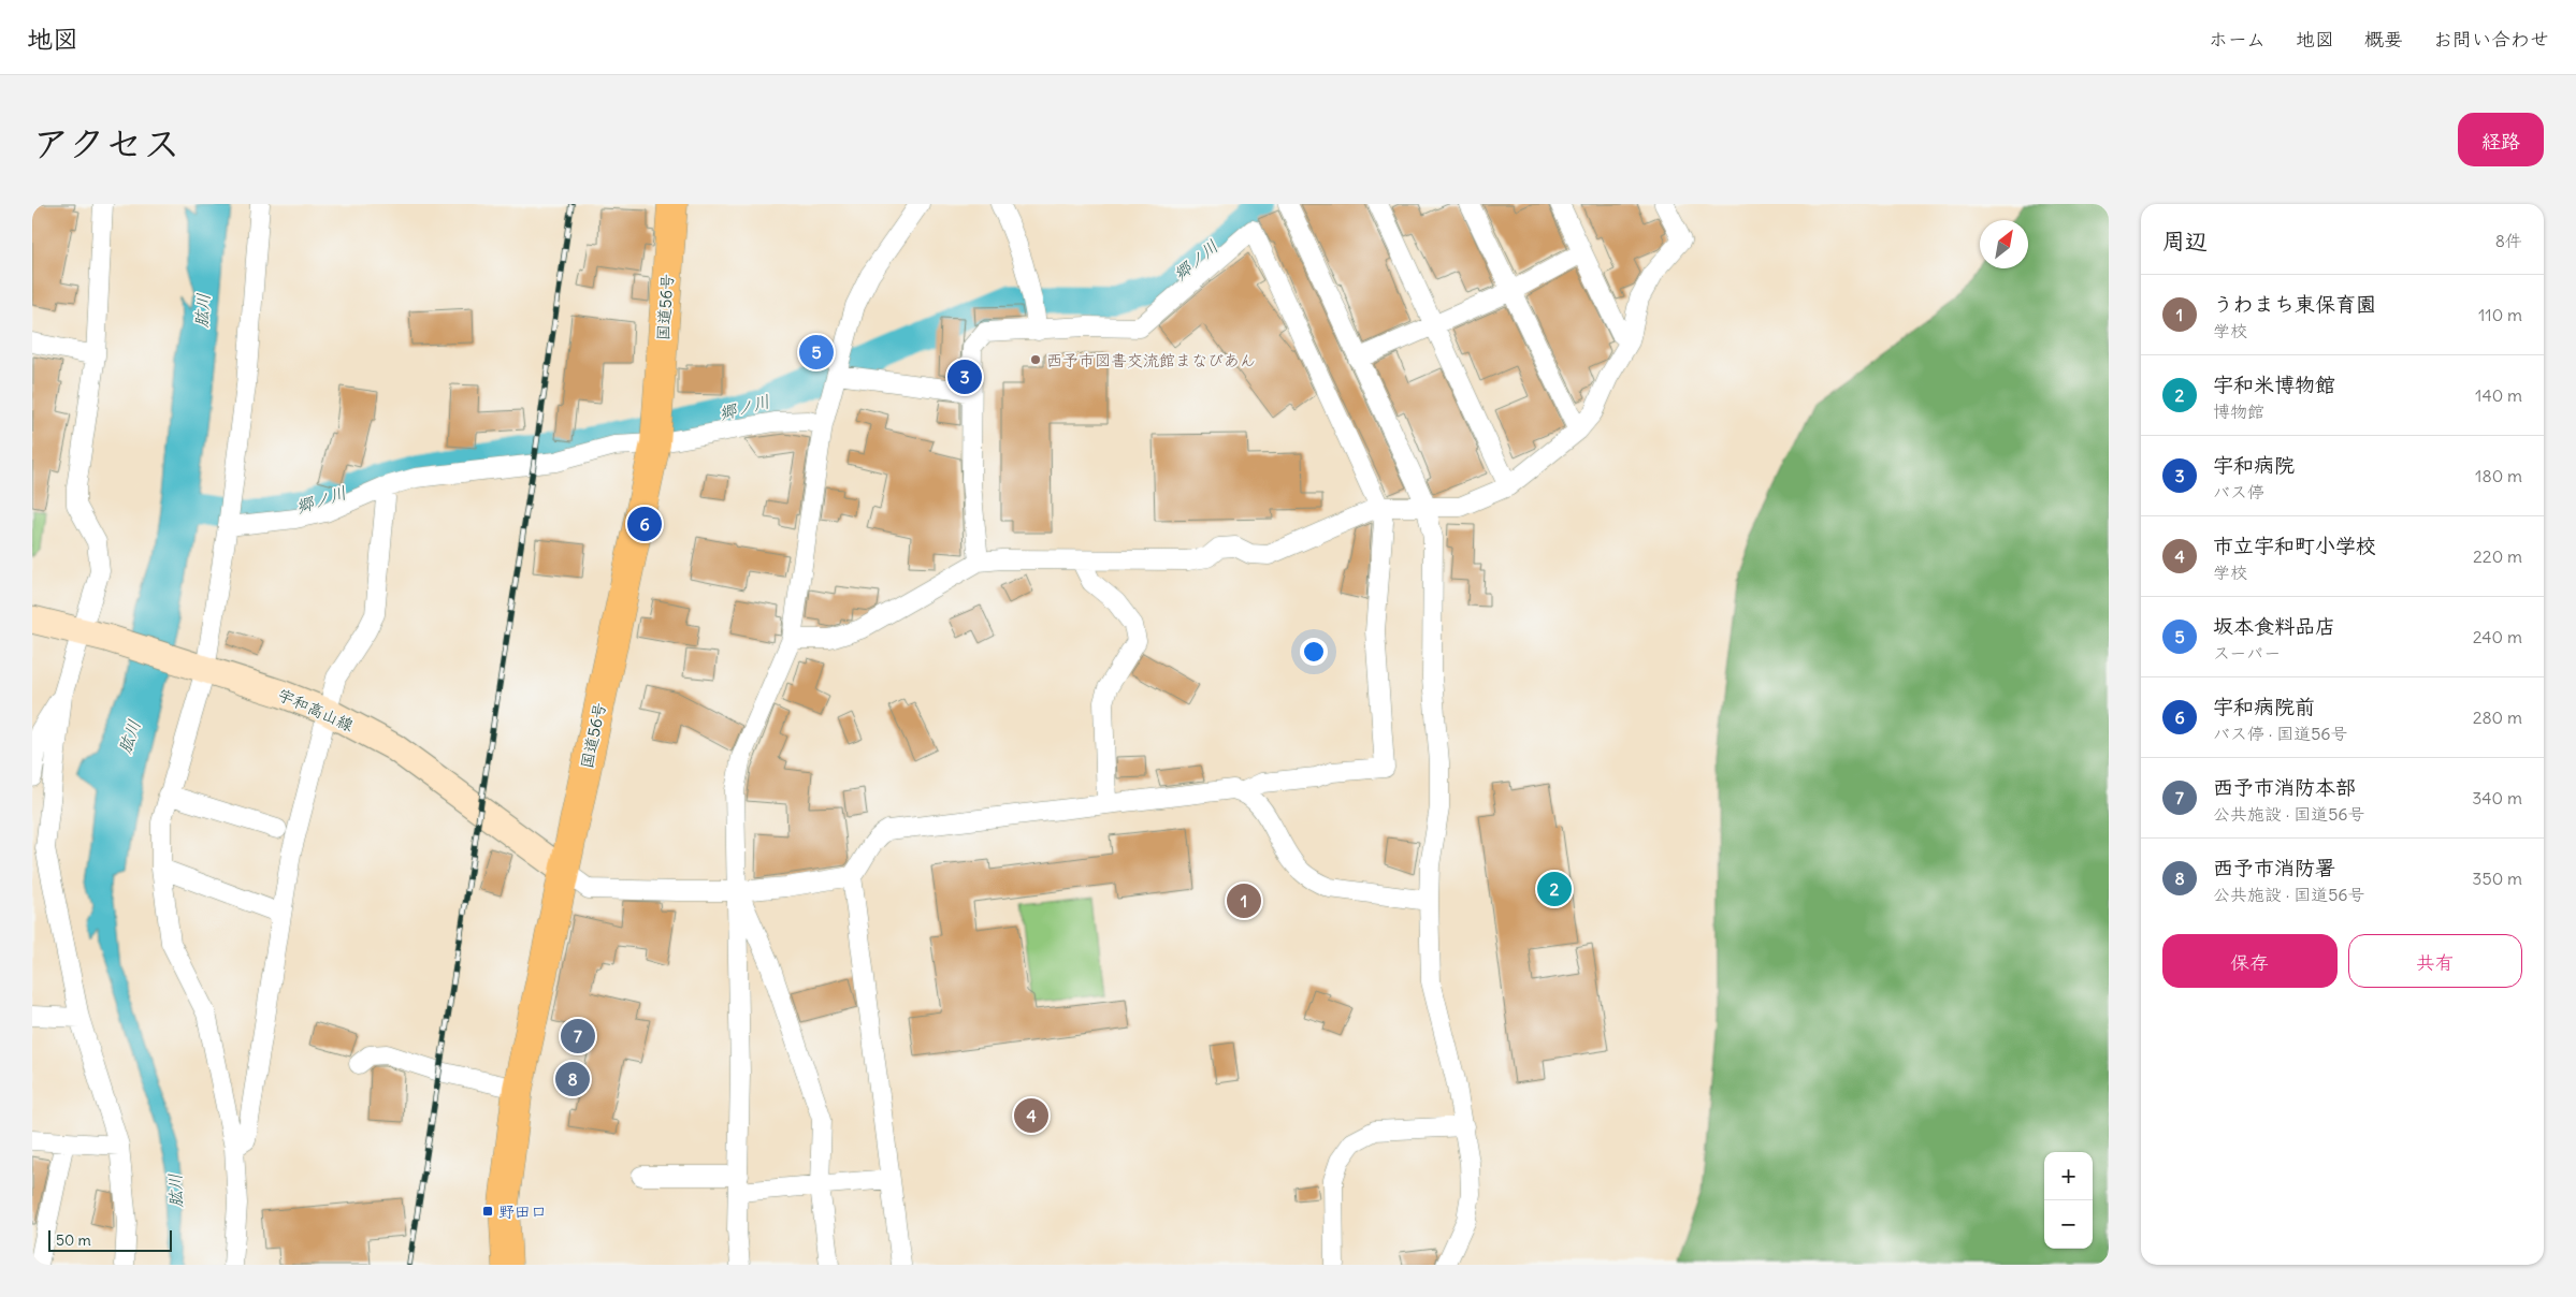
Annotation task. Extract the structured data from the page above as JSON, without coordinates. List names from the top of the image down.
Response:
{
  "streets": {
    "highway": ["国道56号"],
    "main road": ["宇和高山線"]
  },
  "crossings": [
    ["国道56号", "宇和高山線"]
  ],
  "water": ["郷ノ川", "肱川"],
  "places": {
    "other": ["西予市図書交流館まなびあん"],
    "transit": ["野田口"]
  },
  "scale_bar": "50 m",
  "north": "top right",
  "page": {
    "header": "地図",
    "nav": [
      "ホーム",
      "地図",
      "概要",
      "お問い合わせ"
    ],
    "title": "アクセス",
    "buttons": [
      "経路",
      ["保存", "共有"]
    ],
    "heading": ["周辺", "8件"],
    "list": [
      {
        "mark": "1",
        "name": "うわまち東保育園",
        "note": "学校",
        "value": "110 m"
      },
      {
        "mark": "2",
        "name": "宇和米博物館",
        "note": "博物館",
        "value": "140 m"
      },
      {
        "mark": "3",
        "name": "宇和病院",
        "note": "バス停",
        "value": "180 m"
      },
      {
        "mark": "4",
        "name": "市立宇和町小学校",
        "note": "学校",
        "value": "220 m"
      },
      {
        "mark": "5",
        "name": "坂本食料品店",
        "note": "スーパー",
        "value": "240 m"
      },
      {
        "mark": "6",
        "name": "宇和病院前",
        "note": "バス停 · 国道56号",
        "value": "280 m"
      },
      {
        "mark": "7",
        "name": "西予市消防本部",
        "note": "公共施設 · 国道56号",
        "value": "340 m"
      },
      {
        "mark": "8",
        "name": "西予市消防署",
        "note": "公共施設 · 国道56号",
        "value": "350 m"
      }
    ],
    "pins": [
      "5",
      "3",
      "6",
      "2",
      "1",
      "7",
      "8",
      "4"
    ],
    "map_buttons": ["+", "−"],
    "scale": "50 m"
  }
}
